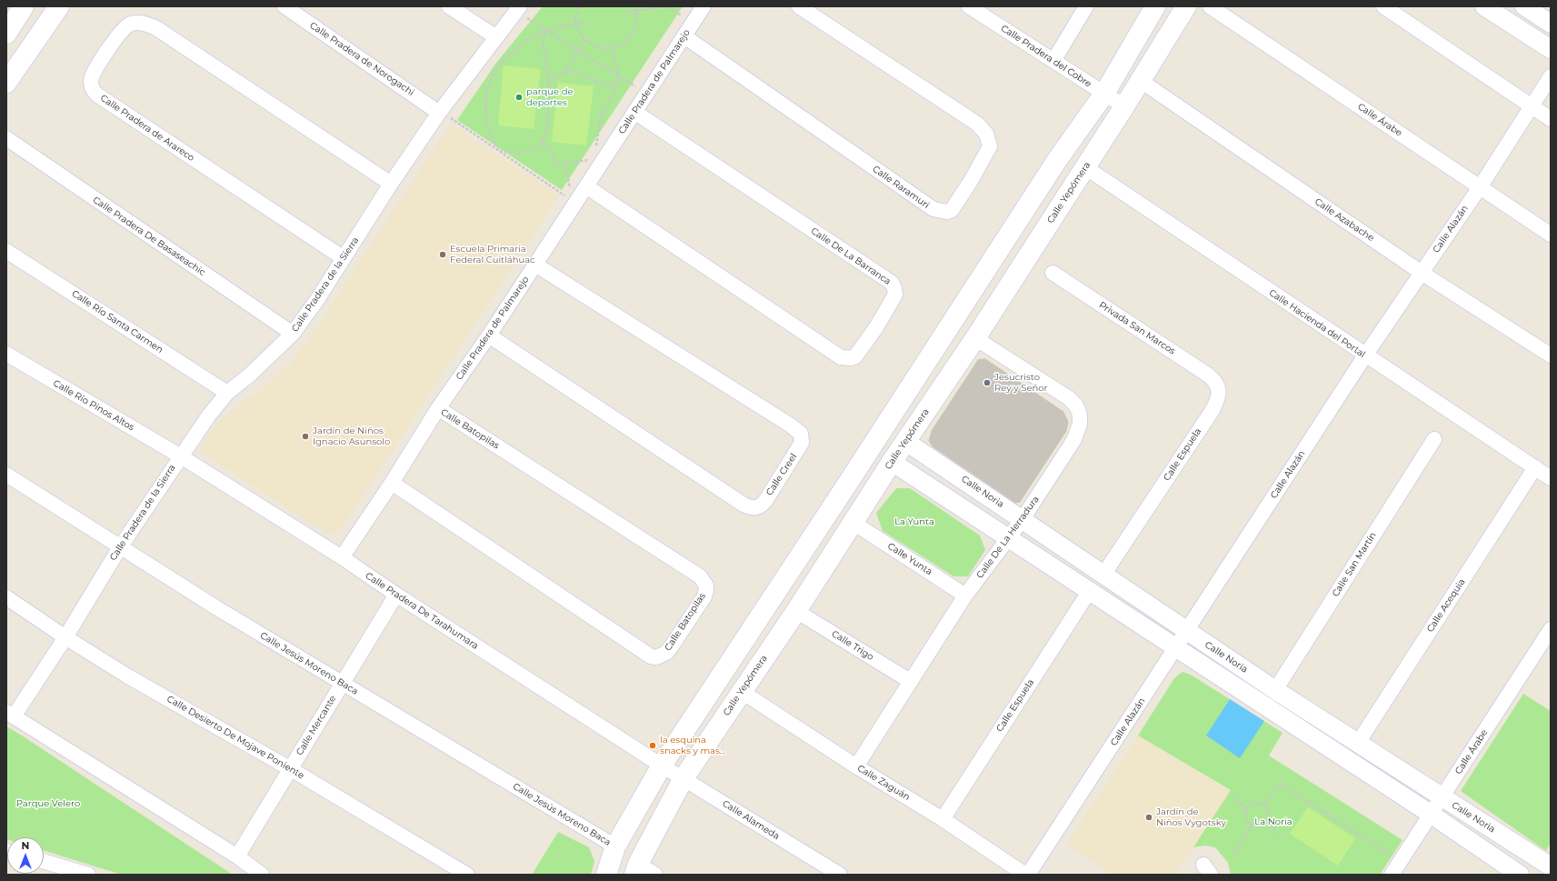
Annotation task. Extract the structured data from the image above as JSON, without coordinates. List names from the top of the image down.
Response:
{
  "streets": {
    "main road": ["Calle Yepómera"],
    "street": [
      "Calle Pradera del Cobre",
      "Calle Pradera de Norogachi",
      "Calle Pradera de Palmarejo",
      "Calle Árabe",
      "Calle Pradera de Arareco",
      "Calle Raramuri",
      "Calle Azabache",
      "Calle Alazán",
      "Calle Pradera De Basaseachic",
      "Calle De La Barranca",
      "Calle Pradera de la Sierra",
      "Calle Río Santa Carmen",
      "Calle Hacienda del Portal",
      "Privada San Marcos",
      "Calle Río Pinos Altos",
      "Calle Batopilas",
      "Calle Espuela",
      "Calle Creel",
      "Calle Noria",
      "Calle De La Herradura",
      "Calle Yunta",
      "Calle San Martín",
      "Calle Acequia",
      "Calle Pradera De Tarahumara",
      "Calle Trigo",
      "Calle Jesús Moreno Baca",
      "Calle Mercante",
      "Calle Desierto De Mojave Poniente",
      "Calle Zaguán",
      "Calle Alameda"
    ]
  },
  "crossings": [
    ["Calle Pradera del Cobre", "Calle Yepómera"],
    ["Calle Pradera de Norogachi", "Calle Pradera de la Sierra"],
    ["Calle Pradera de Palmarejo", "Calle Raramuri"],
    ["Calle Pradera de Palmarejo", "Calle De La Barranca"],
    ["Calle Pradera de Palmarejo", "Calle Batopilas"],
    ["Calle Pradera de Palmarejo", "Calle Creel"],
    ["Calle Pradera de Palmarejo", "Calle Pradera De Tarahumara"],
    ["Calle Árabe", "Calle Alazán"],
    ["Calle Árabe", "Calle Noria"],
    ["Calle Pradera de Arareco", "Calle Pradera de la Sierra"],
    ["Calle Yepómera", "Calle Azabache"],
    ["Calle Yepómera", "Calle Hacienda del Portal"],
    ["Calle Yepómera", "Calle Noria"],
    ["Calle Yepómera", "Calle De La Herradura"],
    ["Calle Yepómera", "Calle Yunta"],
    ["Calle Yepómera", "Calle Trigo"],
    ["Calle Yepómera", "Calle Zaguán"],
    ["Calle Yepómera", "Calle Alameda"],
    ["Calle Azabache", "Calle Alazán"],
    ["Calle Alazán", "Calle Hacienda del Portal"],
    ["Calle Alazán", "Calle Noria"],
    ["Calle Alazán", "Calle Zaguán"],
    ["Calle Pradera De Basaseachic", "Calle Pradera de la Sierra"],
    ["Calle Pradera de la Sierra", "Calle Río Santa Carmen"],
    ["Calle Pradera de la Sierra", "Calle Río Pinos Altos"],
    ["Calle Pradera de la Sierra", "Calle Pradera De Tarahumara"],
    ["Calle Pradera de la Sierra", "Calle Jesús Moreno Baca"],
    ["Calle Pradera de la Sierra", "Calle Desierto De Mojave Poniente"],
    ["Calle Hacienda del Portal", "Calle Acequia"],
    ["Privada San Marcos", "Calle Espuela"],
    ["Calle Río Pinos Altos", "Calle Pradera De Tarahumara"],
    ["Calle Espuela", "Calle Noria"],
    ["Calle Espuela", "Calle Zaguán"],
    ["Calle Noria", "Calle De La Herradura"],
    ["Calle Noria", "Calle San Martín"],
    ["Calle Noria", "Calle Acequia"],
    ["Calle De La Herradura", "Calle Yunta"],
    ["Calle De La Herradura", "Calle Trigo"],
    ["Calle De La Herradura", "Calle Zaguán"],
    ["Calle Pradera De Tarahumara", "Calle Mercante"],
    ["Calle Pradera De Tarahumara", "Calle Alameda"],
    ["Calle Jesús Moreno Baca", "Calle Mercante"],
    ["Calle Mercante", "Calle Desierto De Mojave Poniente"]
  ],
  "parks": ["La Yunta", "Parque Velero", "La Noria"],
  "places": [
    "parque de deportes",
    "Escuela Primaria Federal Cuitláhuac",
    "Jesucristo Rey y Señor",
    "Jardín de Niños Ignacio Asunsolo",
    "la esquina snacks y mas...",
    "Jardín de Niños Vygotsky"
  ],
  "north": "top"
}
